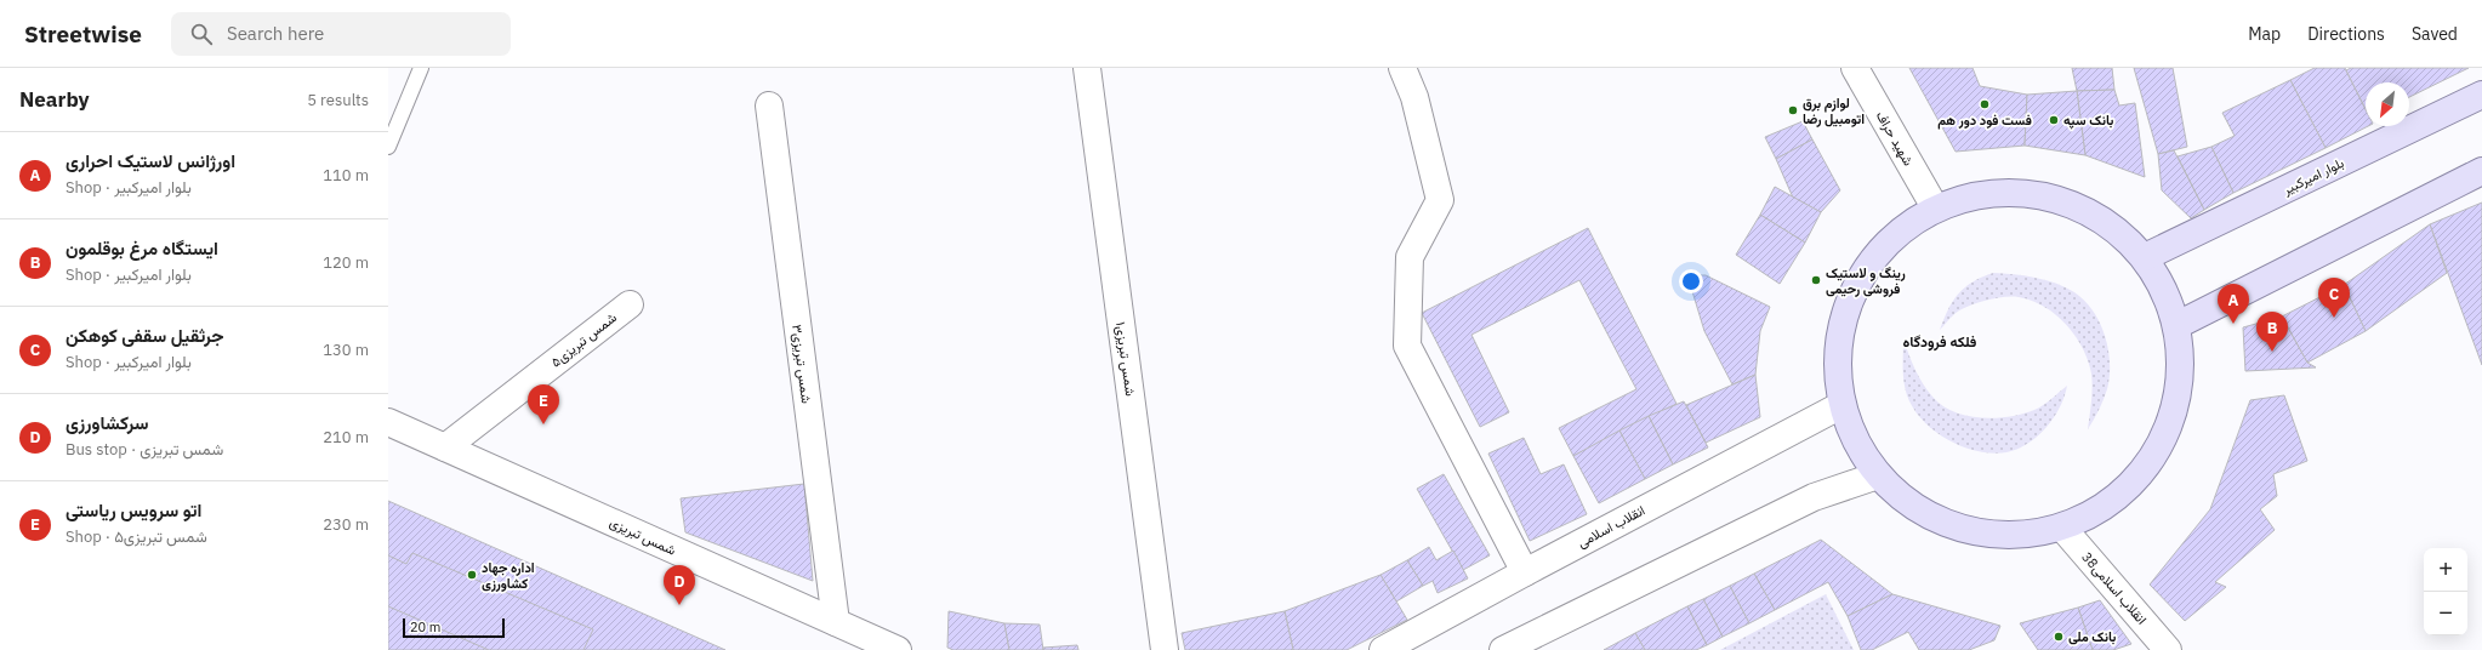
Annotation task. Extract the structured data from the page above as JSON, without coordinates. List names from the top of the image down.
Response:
{
  "streets": {
    "main road": ["بلوار امیرکبیر"],
    "street": [
      "شهید حراف",
      "۵شمس تبریزی",
      "شمس تبریزی۱",
      "شمس تبریزی۳",
      "انقلاب اسلامی",
      "شمس تبریزی",
      "38انقلاب اسلامی"
    ]
  },
  "crossings": [
    ["۵شمس تبریزی", "شمس تبریزی"],
    ["شمس تبریزی۳", "شمس تبریزی"]
  ],
  "districts": ["فلکه فرودگاه"],
  "places": [
    "فست فود دور هم",
    "لوازم برق اتومبیل رضا",
    "بانک سپه",
    "رینگ و لاستیک فروشی رحیمی",
    "اداره جهاد کشاورزی",
    "بانک ملی"
  ],
  "scale_bar": "20 m",
  "north": "bottom left",
  "page": {
    "header": "Streetwise",
    "search": "Search here",
    "nav": ["Map", "Directions", "Saved"],
    "heading": ["Nearby", "5 results"],
    "list": [
      {
        "mark": "A",
        "name": "اورژانس لاستیک احرارى",
        "note": "Shop · بلوار امیرکبیر",
        "value": "110 m"
      },
      {
        "mark": "B",
        "name": "ایستگاه مرغ بوقلمون",
        "note": "Shop · بلوار امیرکبیر",
        "value": "120 m"
      },
      {
        "mark": "C",
        "name": "جرثقیل سقفی کوهکن",
        "note": "Shop · بلوار امیرکبیر",
        "value": "130 m"
      },
      {
        "mark": "D",
        "name": "سرکشاورزی",
        "note": "Bus stop · شمس تبریزی",
        "value": "210 m"
      },
      {
        "mark": "E",
        "name": "اتو سرویس ریاستی",
        "note": "Shop · ۵شمس تبریزی",
        "value": "230 m"
      }
    ],
    "pins": [
      "C",
      "A",
      "B",
      "E",
      "D"
    ],
    "map_buttons": ["+", "−"],
    "scale": "20 m"
  }
}
